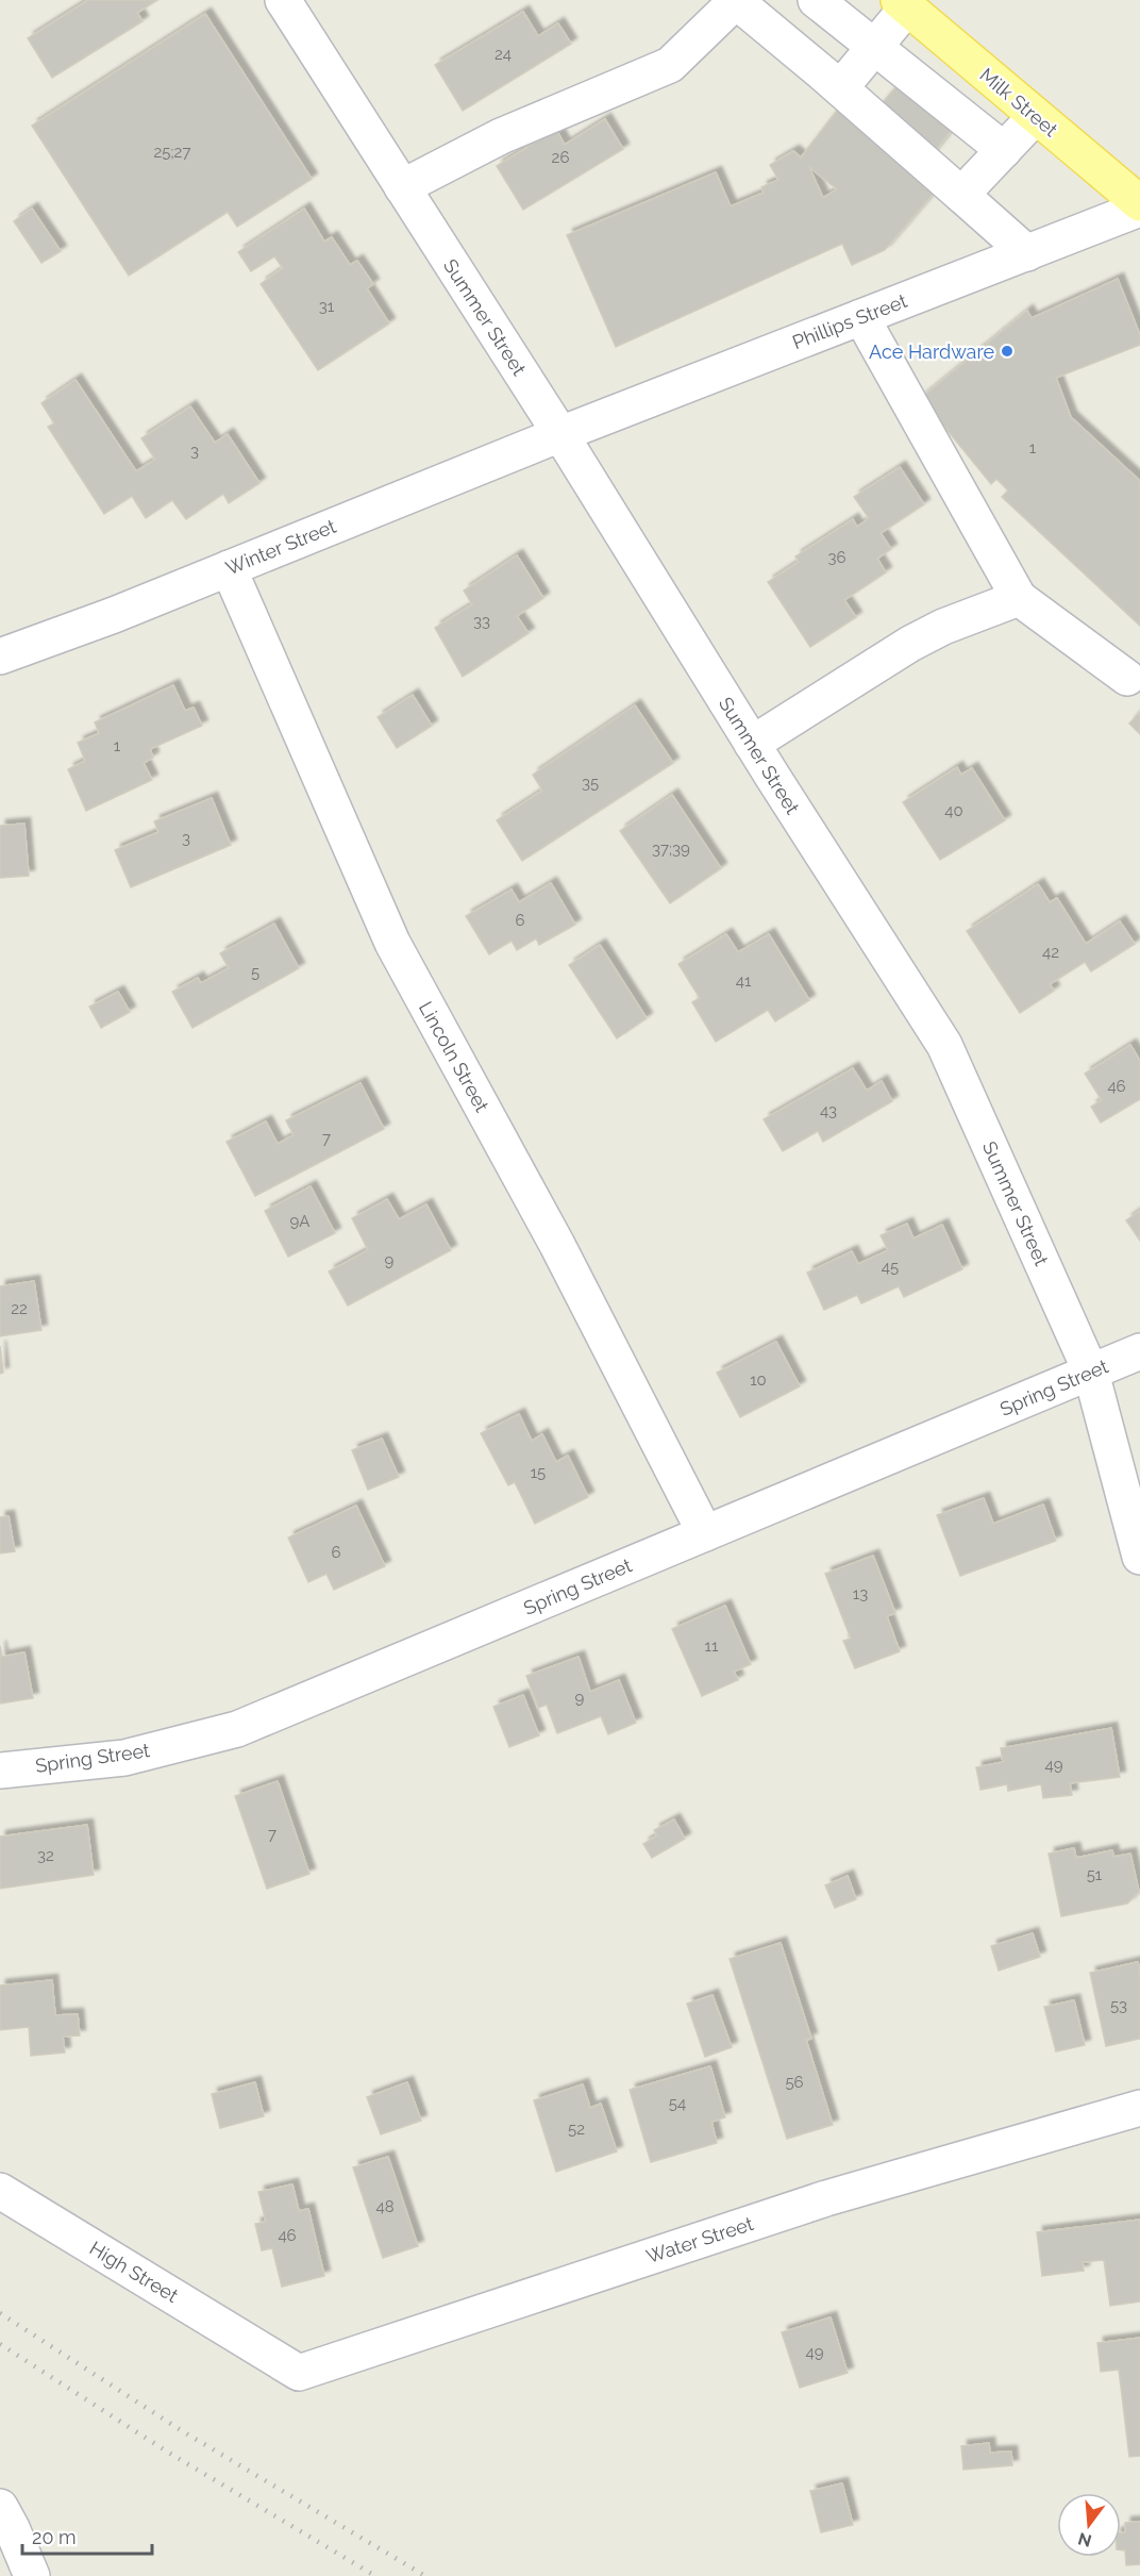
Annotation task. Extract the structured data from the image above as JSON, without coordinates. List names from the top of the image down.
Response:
{
  "streets": {
    "main road": ["Milk Street"],
    "street": [
      "Summer Street",
      "Phillips Street",
      "Winter Street",
      "Lincoln Street",
      "Spring Street",
      "Water Street",
      "High Street"
    ]
  },
  "crossings": [
    ["Summer Street", "Phillips Street"],
    ["Summer Street", "Winter Street"],
    ["Summer Street", "Spring Street"],
    ["Phillips Street", "Winter Street"],
    ["Winter Street", "Lincoln Street"],
    ["Lincoln Street", "Spring Street"],
    ["Water Street", "High Street"]
  ],
  "places": ["Ace Hardware"],
  "house_numbers": [
    "24",
    "25;27",
    "26",
    "31",
    "1",
    "3",
    "36",
    "33",
    "1",
    "35",
    "40",
    "3",
    "37;39",
    "6",
    "42",
    "5",
    "41",
    "46",
    "43",
    "7",
    "9A",
    "9",
    "45",
    "22",
    "10",
    "15",
    "6",
    "13",
    "11",
    "9",
    "49",
    "7",
    "32",
    "51",
    "53",
    "56",
    "54",
    "52",
    "48",
    "46",
    "49"
  ],
  "scale_bar": "20 m",
  "north": "bottom"
}
